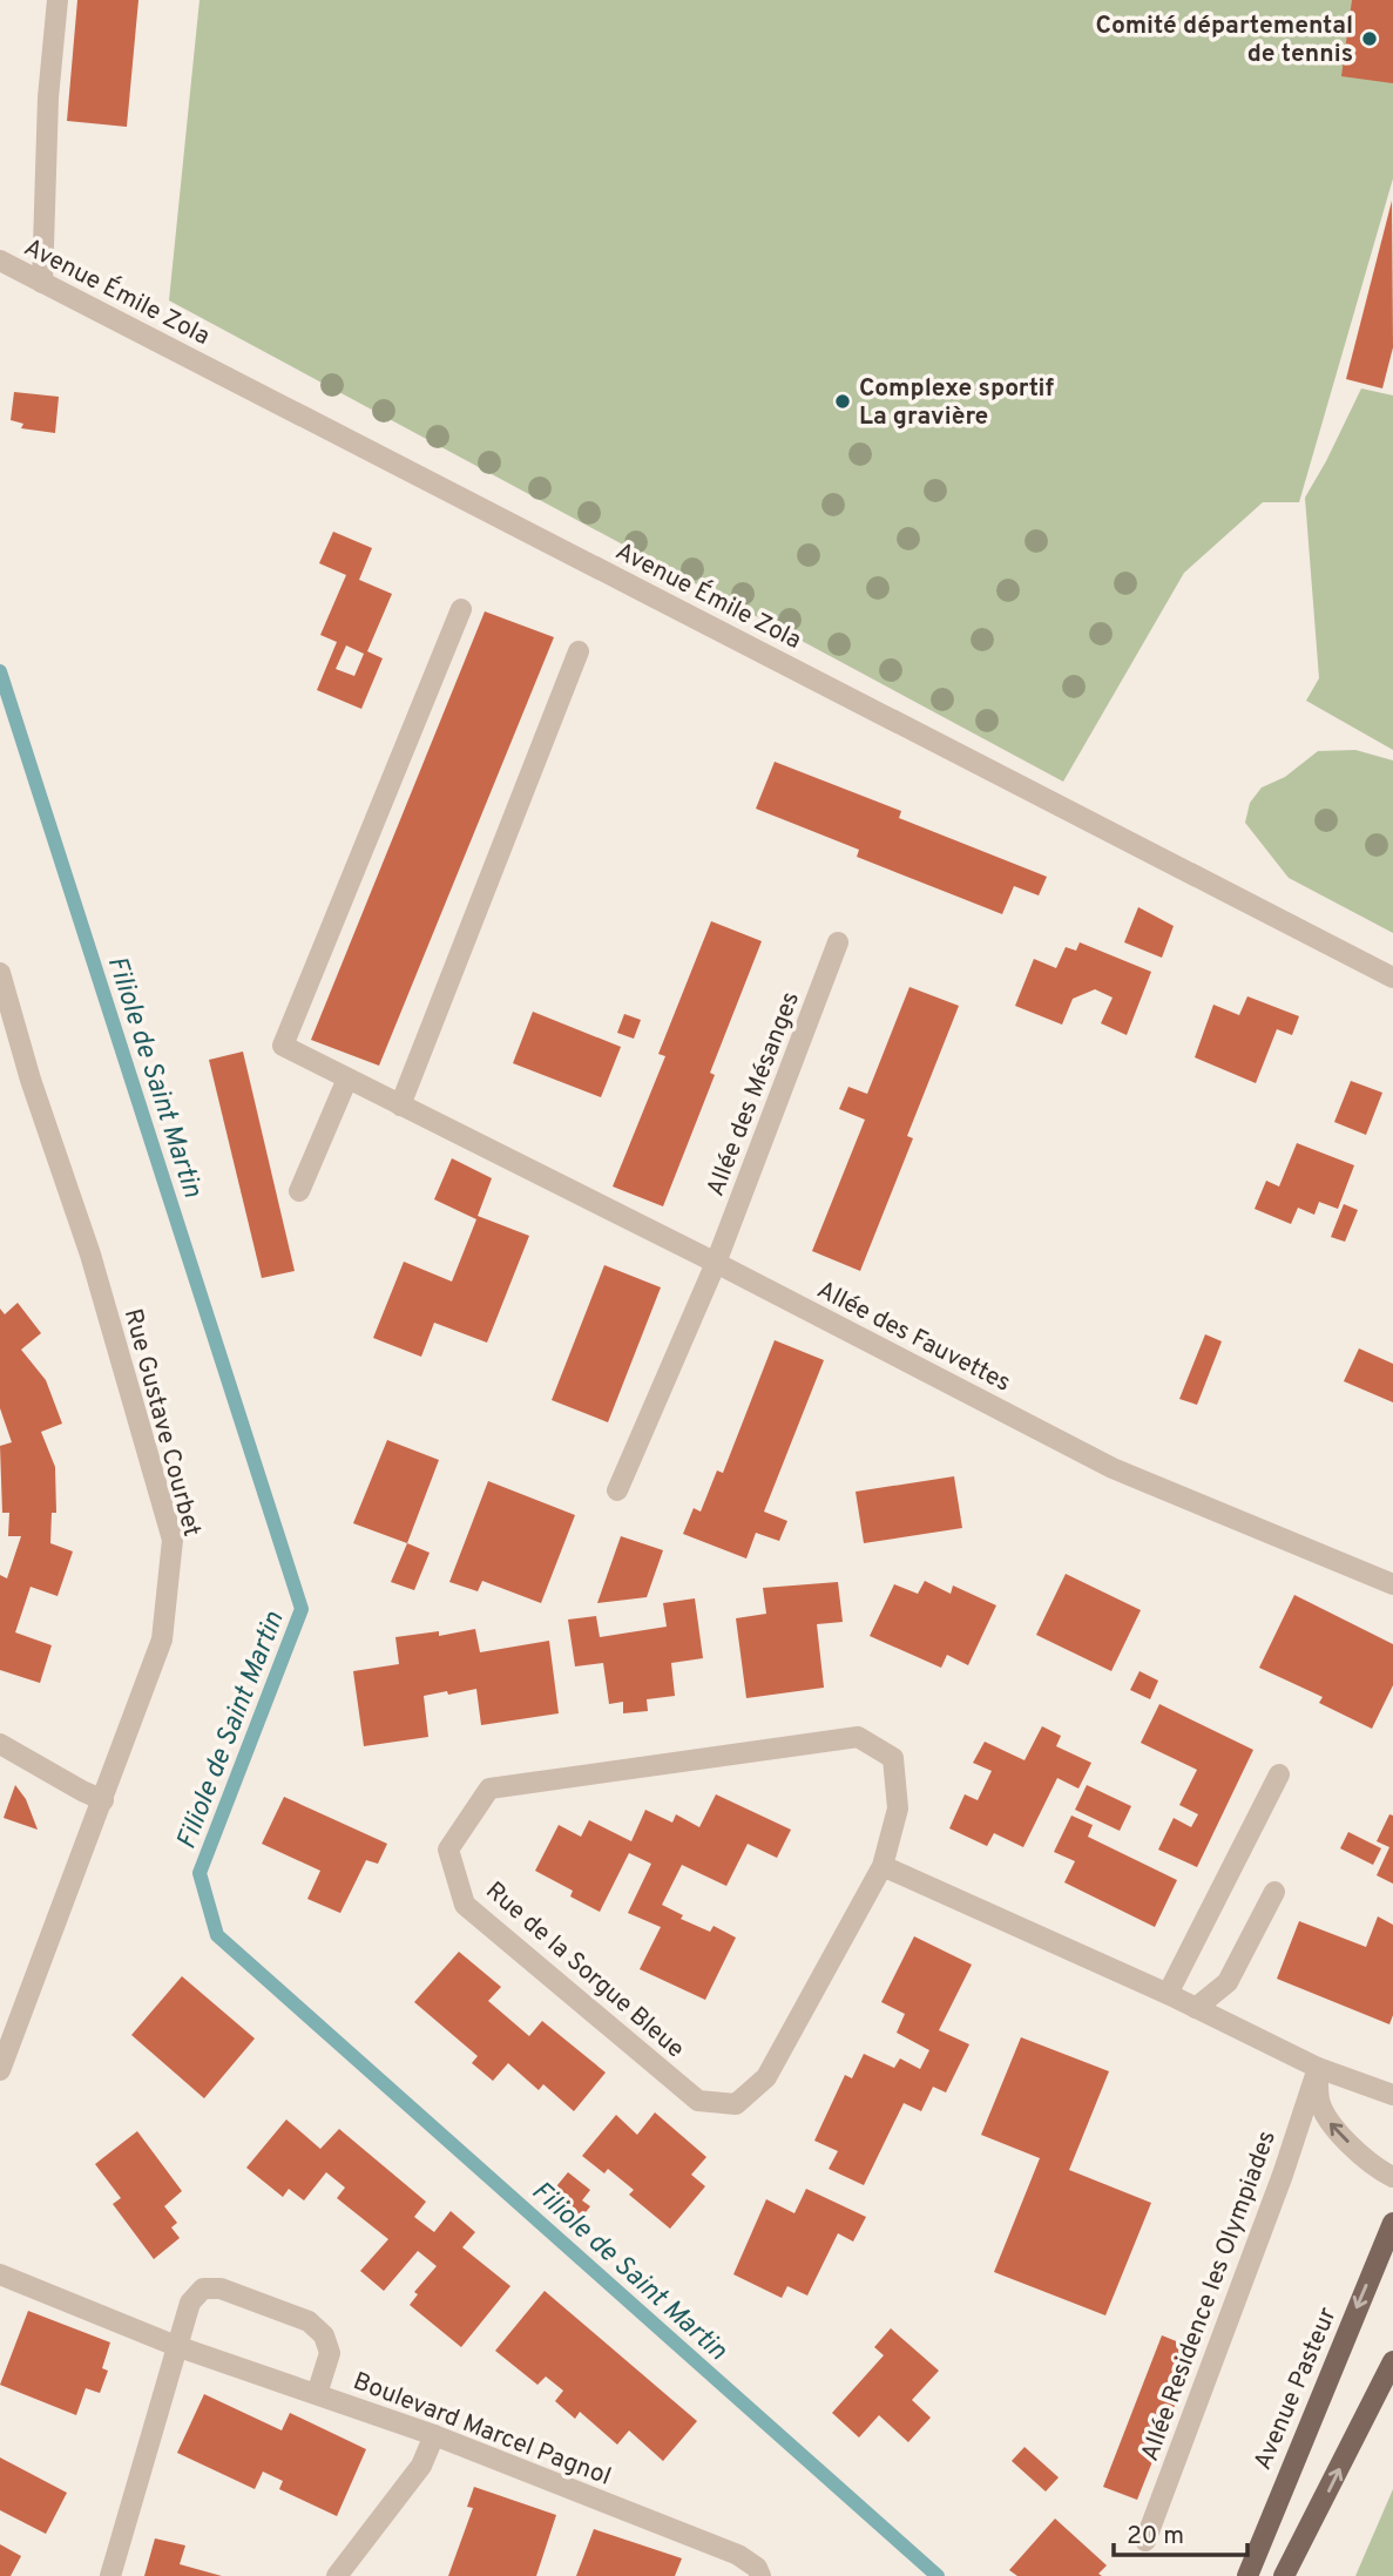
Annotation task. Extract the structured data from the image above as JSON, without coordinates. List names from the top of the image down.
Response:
{
  "streets": {
    "main road": ["Avenue Pasteur"],
    "street": [
      "Avenue Émile Zola",
      "Allée des Mésanges",
      "Allée des Fauvettes",
      "Rue Gustave Courbet",
      "Rue de la Sorgue Bleue",
      "Allée Residence les Olympiades",
      "Boulevard Marcel Pagnol"
    ]
  },
  "crossings": [
    ["Allée des Mésanges", "Allée des Fauvettes"]
  ],
  "water": ["Filiole de Saint Martin"],
  "places": ["Comité départemental de tennis", "Complexe sportif La gravière"],
  "scale_bar": "20 m"
}
